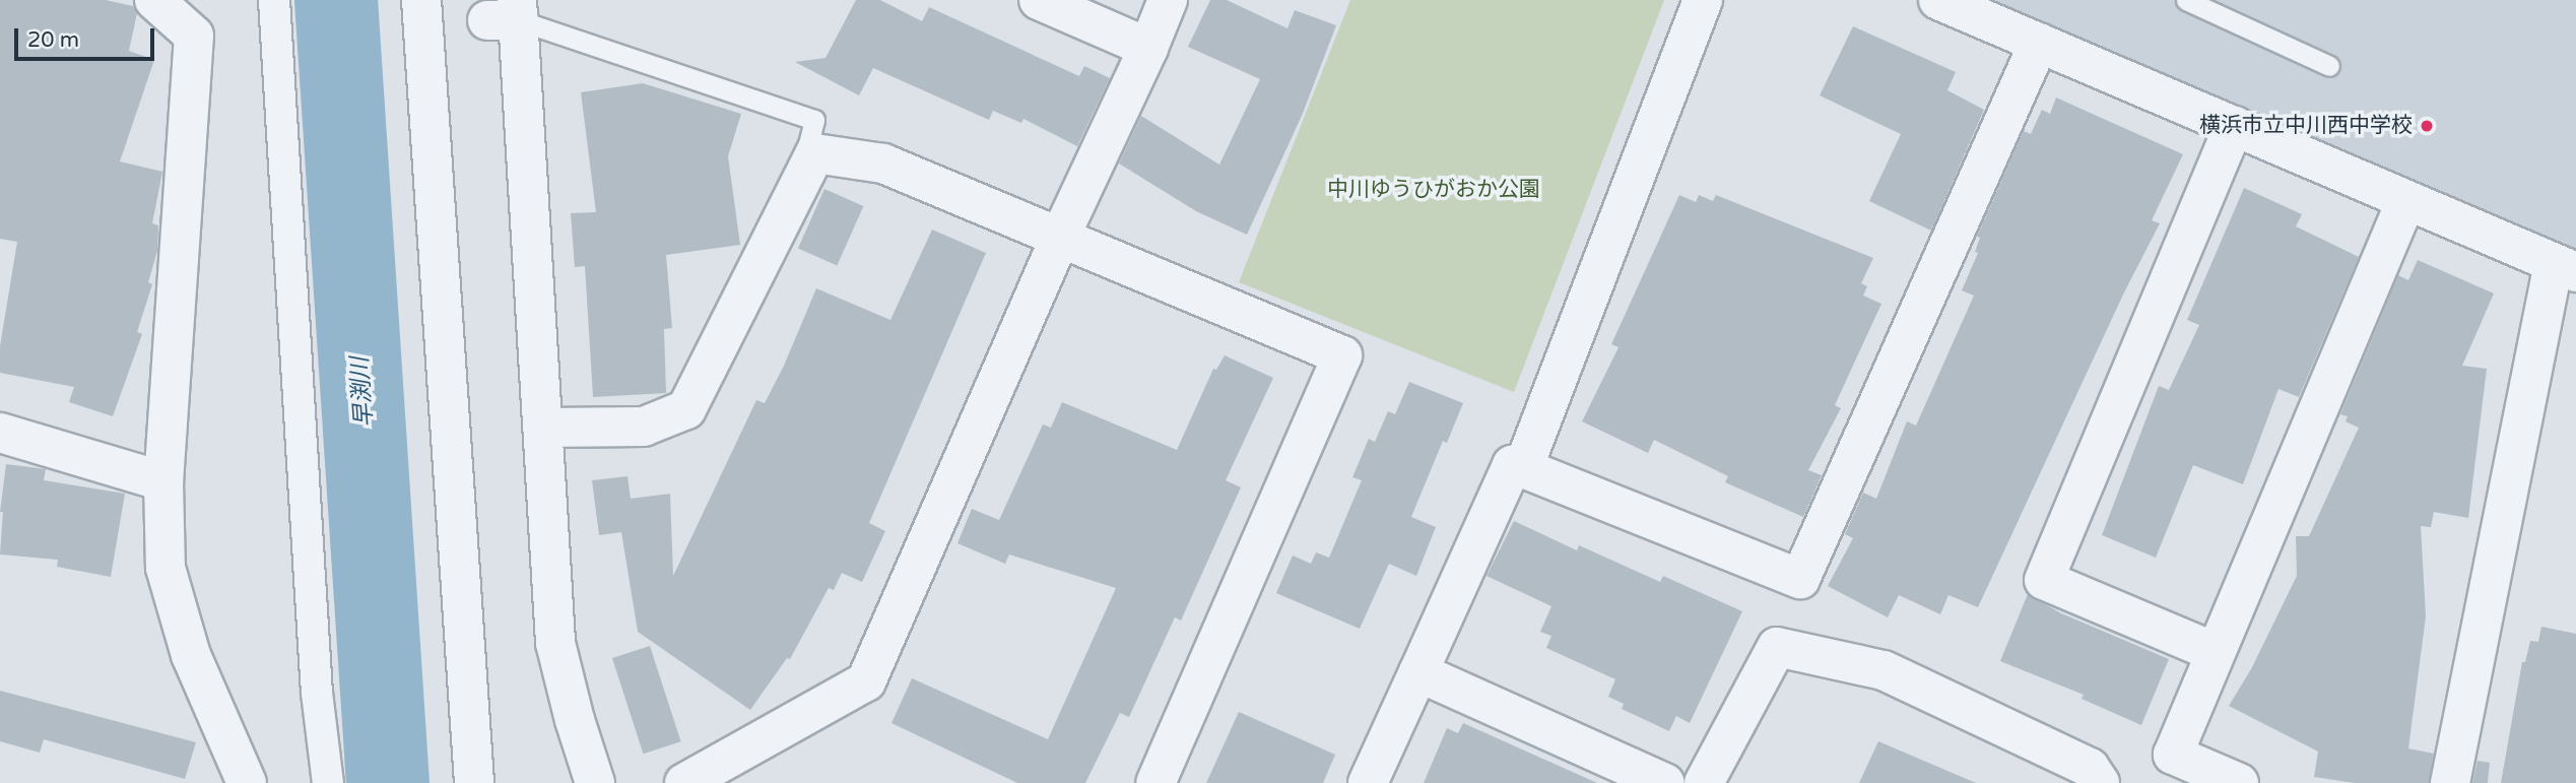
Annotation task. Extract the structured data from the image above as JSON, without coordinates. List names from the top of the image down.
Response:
{
  "water": ["早渕川"],
  "parks": ["中川ゆうひがおか公園"],
  "places": ["横浜市立中川西中学校"],
  "scale_bar": "20 m"
}
